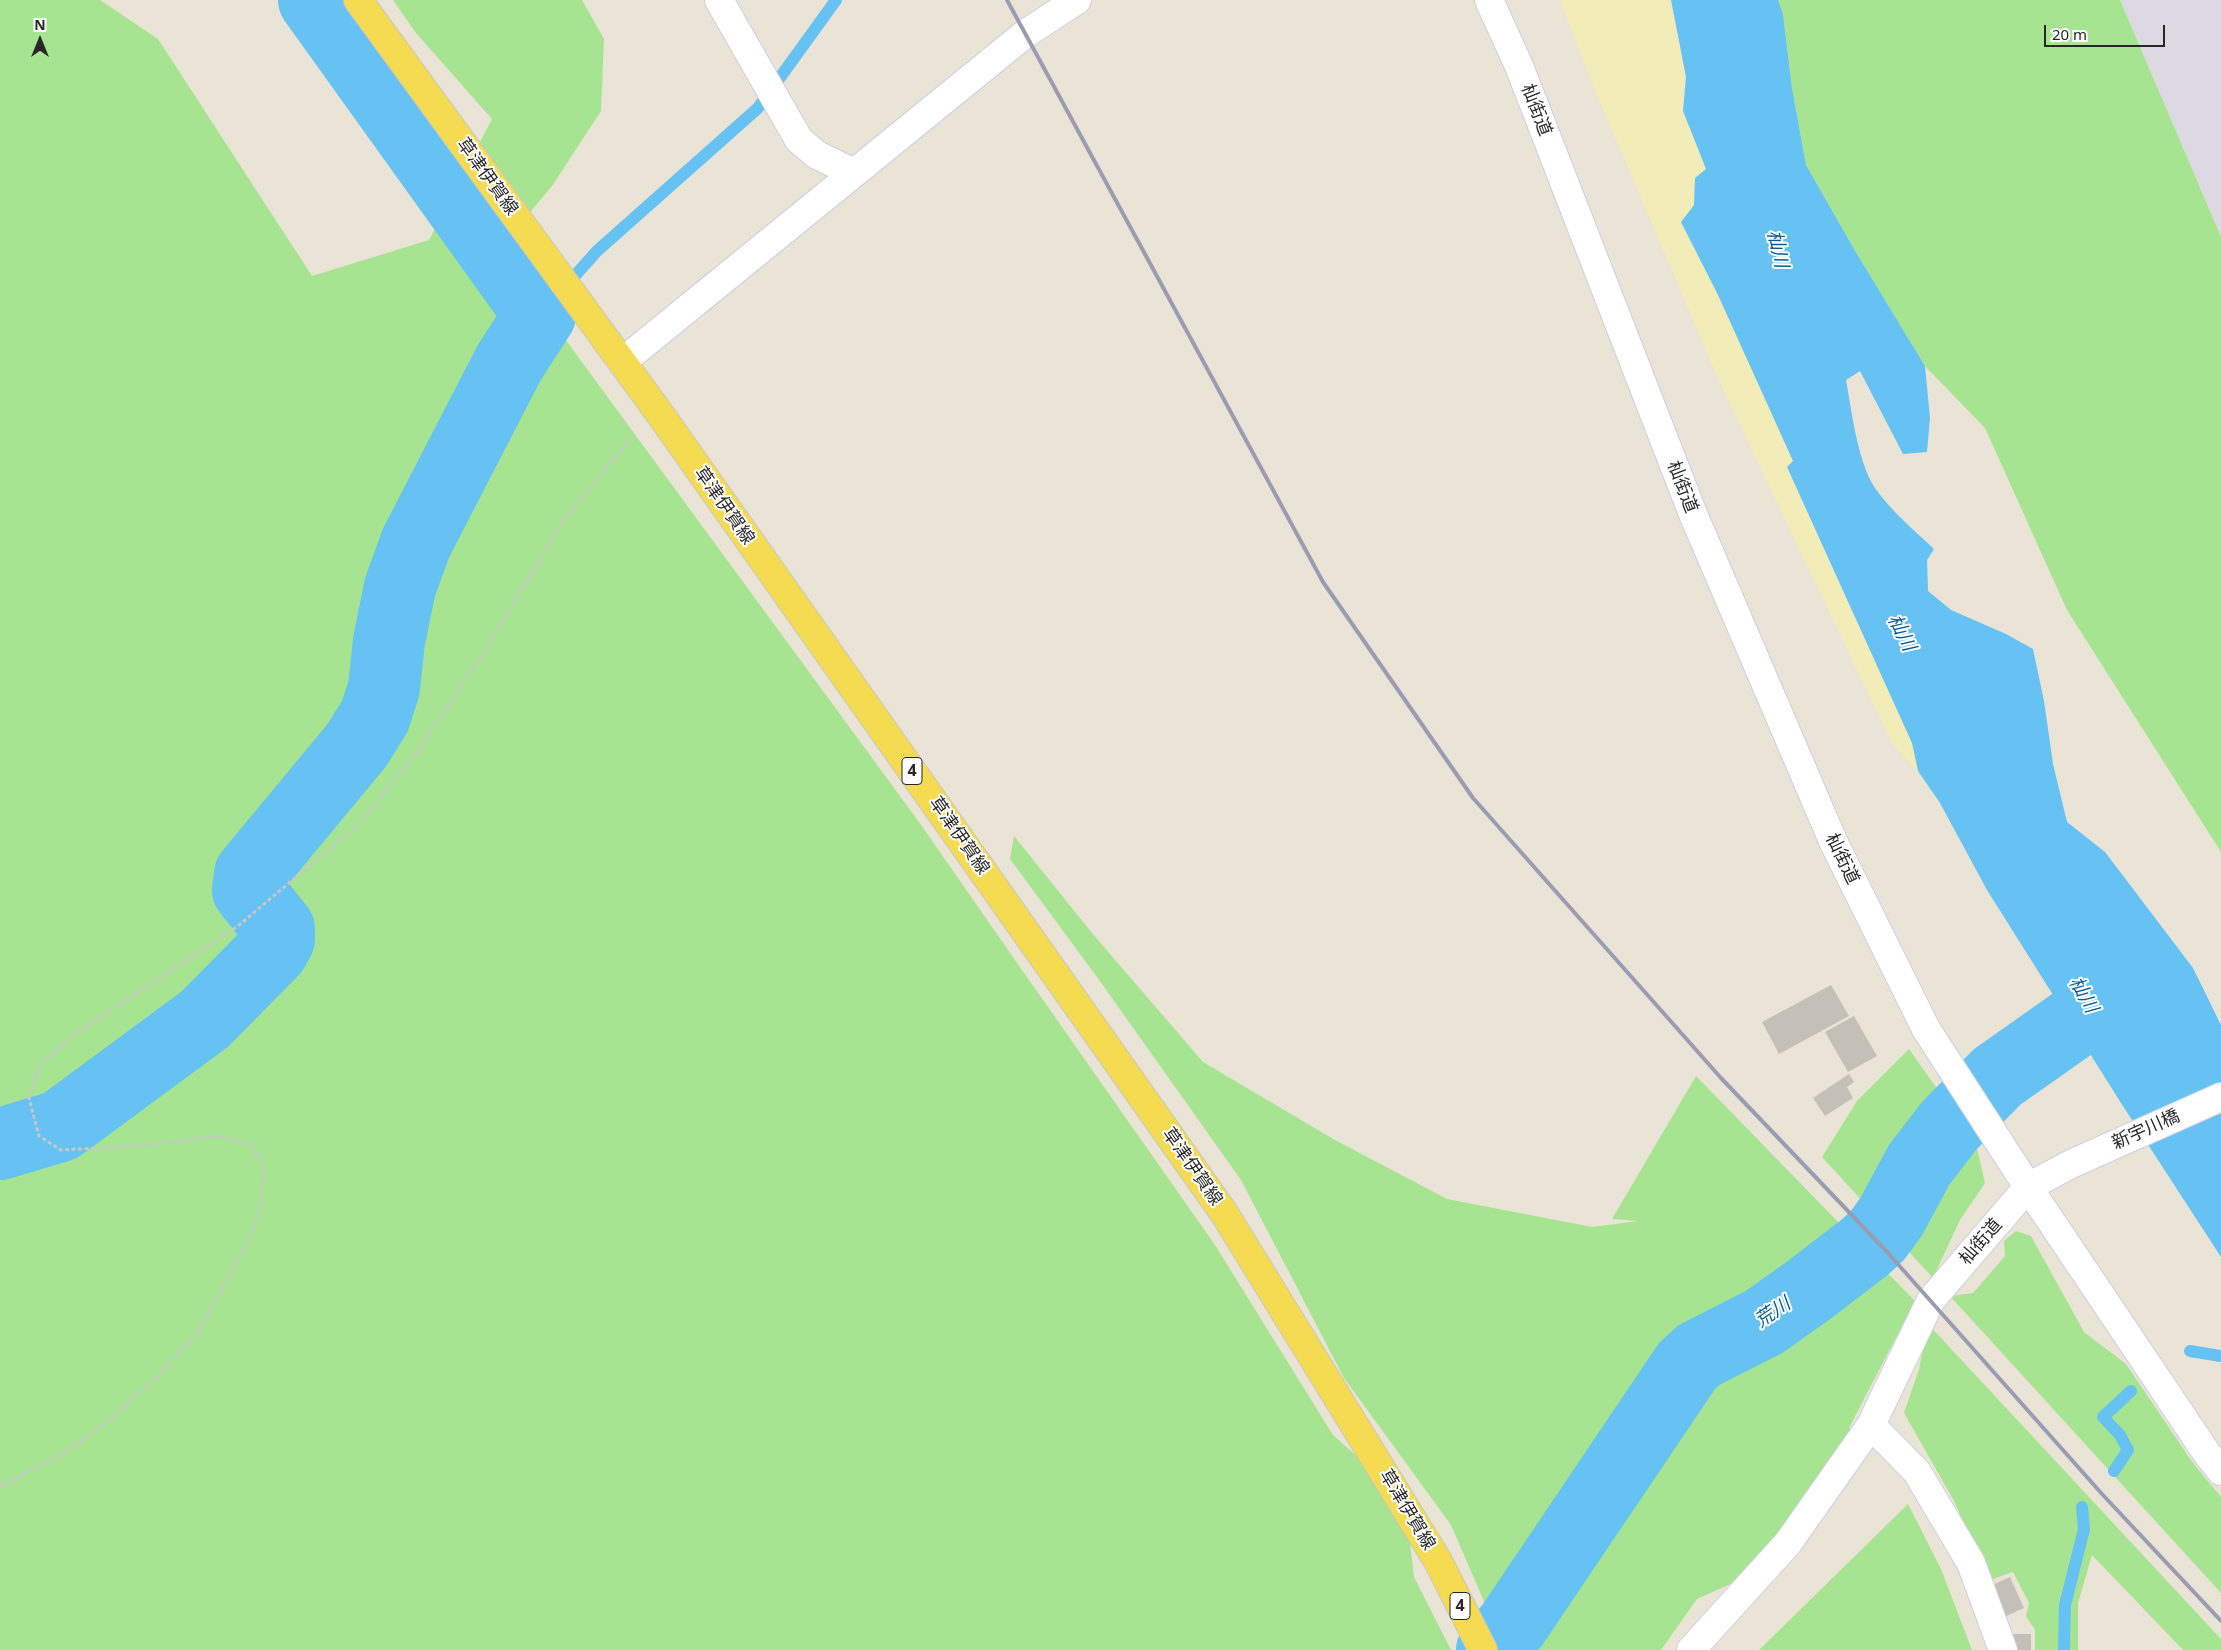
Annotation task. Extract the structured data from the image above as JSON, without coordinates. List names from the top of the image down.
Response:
{
  "streets": {
    "main road": ["草津伊賀線", "4"],
    "street": ["杣街道", "新宇川橋"]
  },
  "crossings": [
    ["杣街道", "新宇川橋"]
  ],
  "water": ["杣川", "荒川"],
  "scale_bar": "20 m",
  "north": "top"
}
